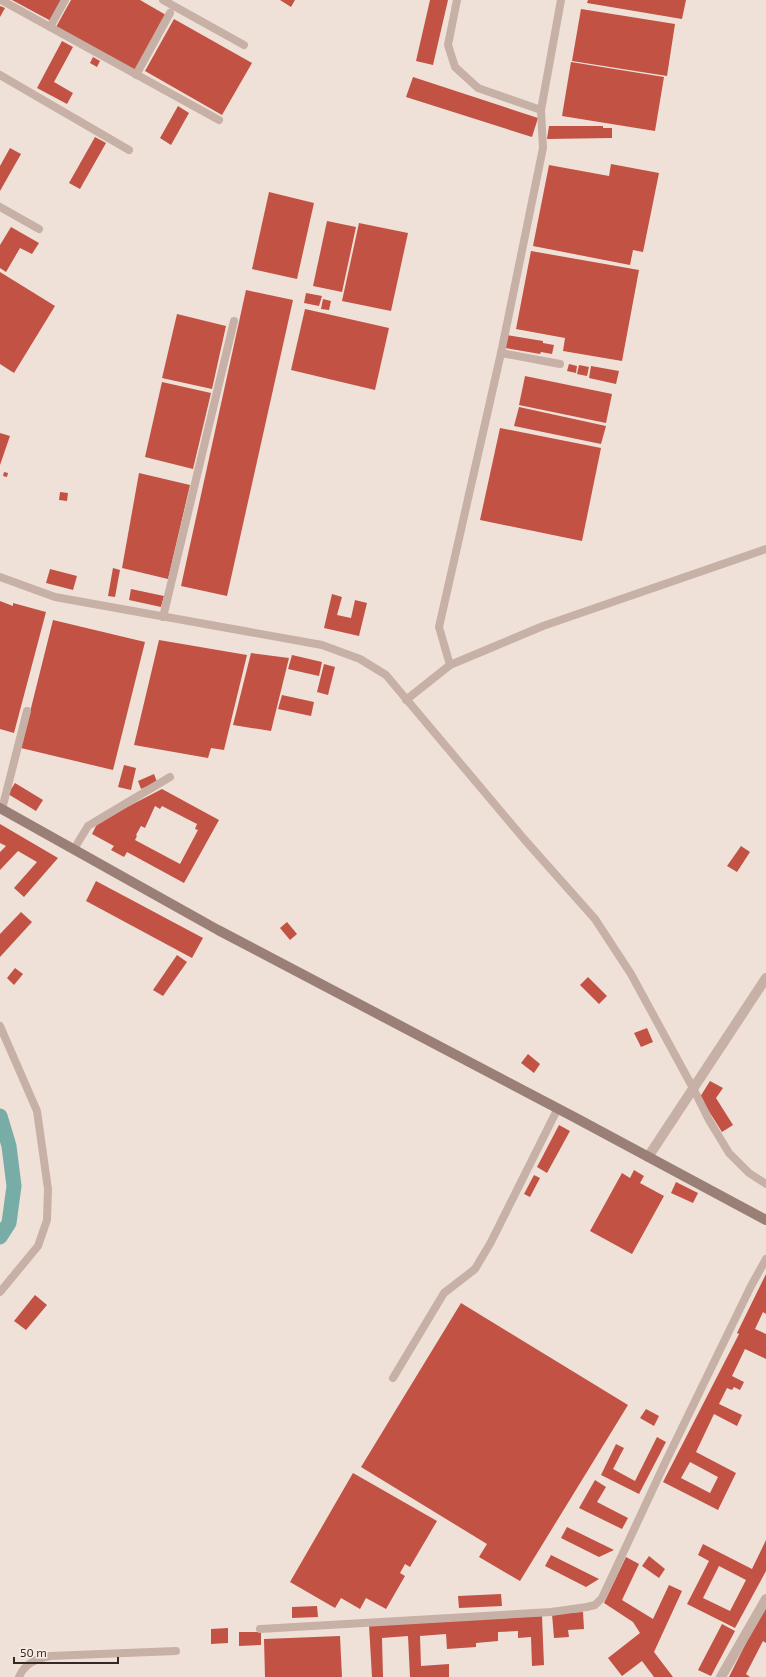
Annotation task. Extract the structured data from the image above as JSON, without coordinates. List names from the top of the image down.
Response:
{
  "scale_bar": "50 m"
}
